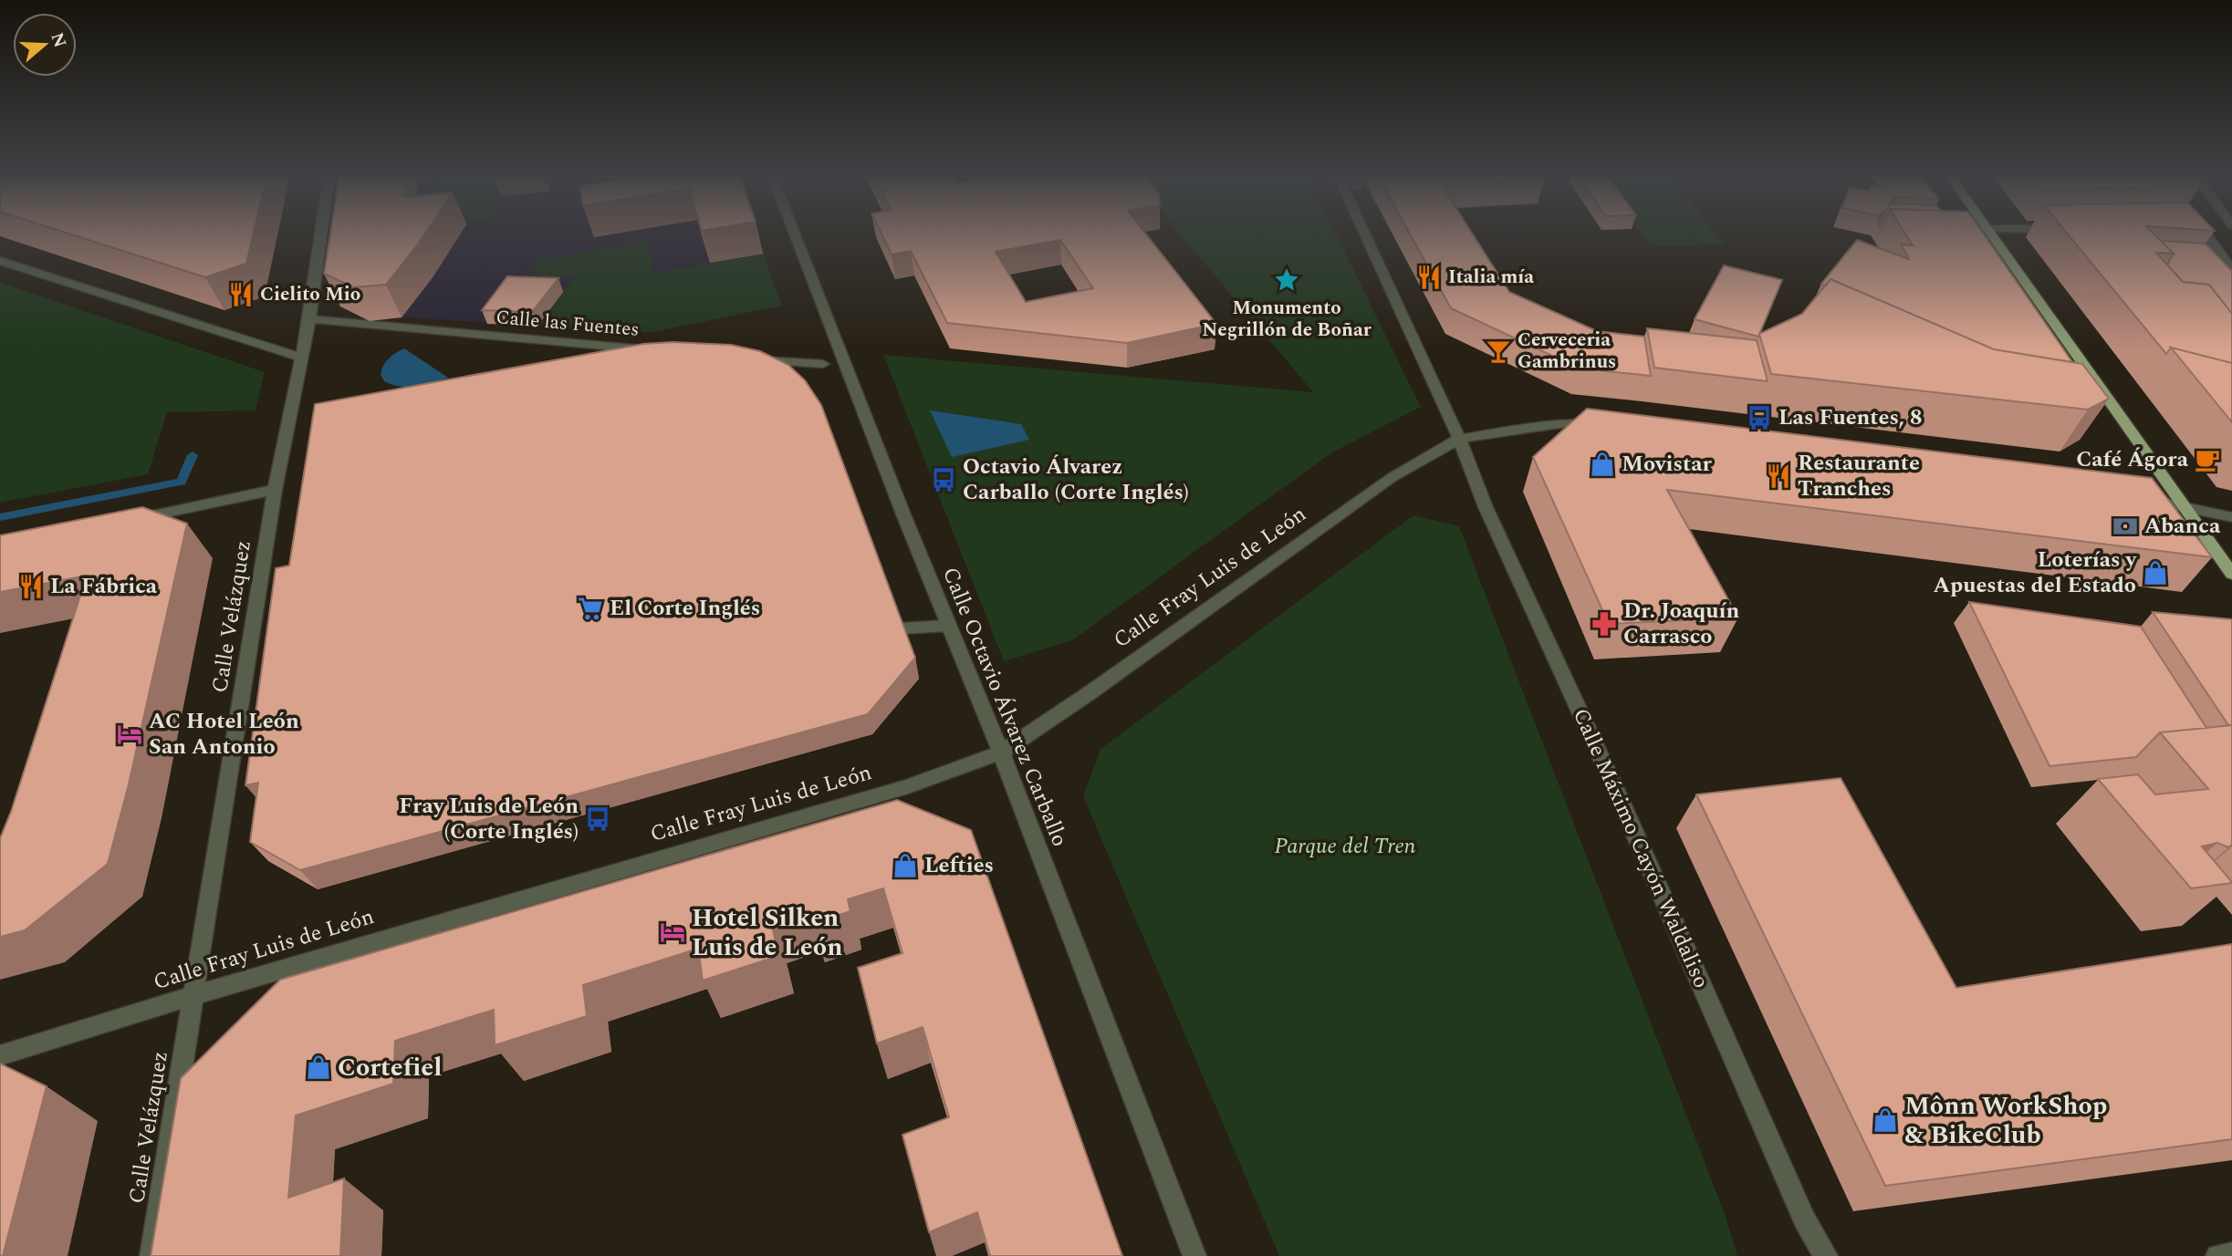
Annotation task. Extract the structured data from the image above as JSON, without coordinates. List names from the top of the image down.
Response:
{
  "streets": {
    "street": [
      "Calle las Fuentes",
      "Calle Fray Luis de León",
      "Calle Velázquez",
      "Calle Octavio Álvarez Carballo",
      "Calle Máximo Cayón Waldaliso"
    ]
  },
  "crossings": [
    ["Calle las Fuentes", "Calle Velázquez"],
    ["Calle Fray Luis de León", "Calle Velázquez"],
    ["Calle Fray Luis de León", "Calle Octavio Álvarez Carballo"],
    ["Calle Fray Luis de León", "Calle Máximo Cayón Waldaliso"]
  ],
  "parks": ["Parque del Tren"],
  "places": {
    "restaurant": [
      "Italia mía",
      "Cielito Mio",
      "Restaurante Tranches",
      "La Fábrica"
    ],
    "place": ["Monumento Negrillón de Boñar"],
    "bar": ["Cerveceria Gambrinus"],
    "bus stop": ["Las Fuentes, 8", "Octavio Álvarez Carballo (Corte Inglés)", "Fray Luis de León (Corte Inglés)"],
    "cafe": ["Café Ágora"],
    "shop": [
      "Movistar",
      "Loterías y Apuestas del Estado",
      "Lefties",
      "Cortefiel",
      "Mônn WorkShop & BikeClub"
    ],
    "bank": ["Abanca"],
    "supermarket": ["El Corte Inglés"],
    "pharmacy": ["Dr. Joaquín Carrasco"],
    "hotel": ["AC Hotel León San Antonio", "Hotel Silken Luis de León"]
  },
  "north": "right"
}
